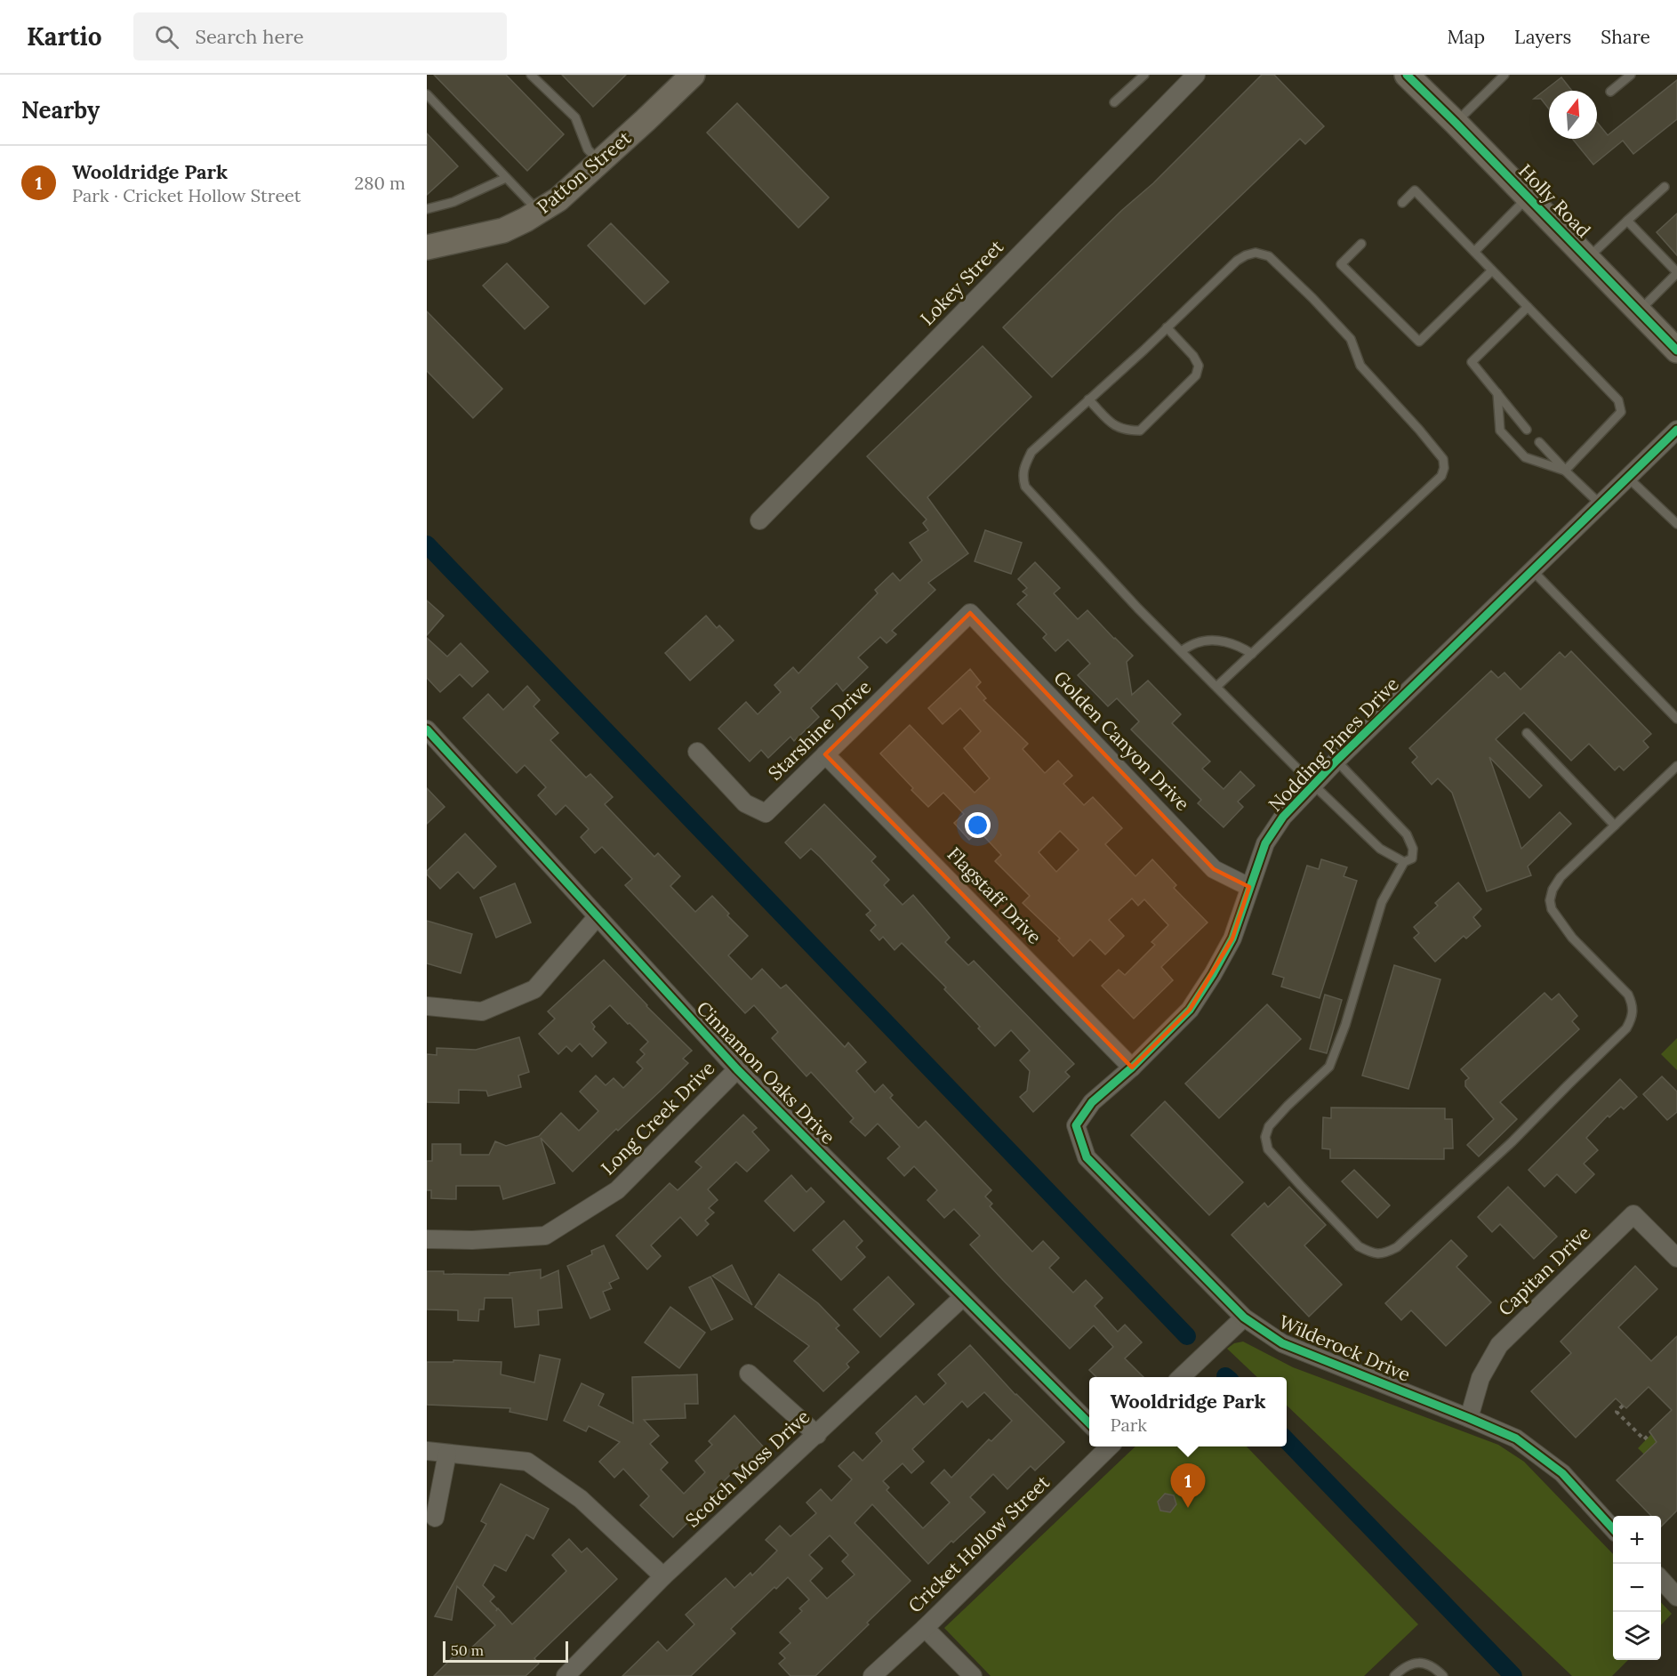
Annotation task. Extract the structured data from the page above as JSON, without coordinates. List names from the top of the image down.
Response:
{
  "streets": {
    "main road": ["Patton Street", "Holly Road"],
    "street": [
      "Lokey Street",
      "Starshine Drive",
      "Golden Canyon Drive",
      "Nodding Pines Drive",
      "Flagstaff Drive",
      "Cinnamon Oaks Drive",
      "Long Creek Drive",
      "Capitan Drive",
      "Wilderock Drive",
      "Scotch Moss Drive",
      "Cricket Hollow Street"
    ]
  },
  "crossings": [
    ["Starshine Drive", "Golden Canyon Drive"],
    ["Starshine Drive", "Flagstaff Drive"],
    ["Golden Canyon Drive", "Nodding Pines Drive"],
    ["Nodding Pines Drive", "Flagstaff Drive"],
    ["Nodding Pines Drive", "Wilderock Drive"],
    ["Cinnamon Oaks Drive", "Long Creek Drive"],
    ["Cinnamon Oaks Drive", "Scotch Moss Drive"],
    ["Capitan Drive", "Wilderock Drive"]
  ],
  "scale_bar": "50 m",
  "north": "top",
  "page": {
    "header": "Kartio",
    "search": "Search here",
    "nav": ["Map", "Layers", "Share"],
    "heading": "Nearby",
    "list": [
      {
        "mark": "1",
        "name": "Wooldridge Park",
        "note": "Park · Cricket Hollow Street",
        "value": "280 m"
      }
    ],
    "popup": ["Wooldridge Park", "Park"],
    "pins": "1",
    "map_buttons": ["+", "−"],
    "scale": "50 m"
  }
}
